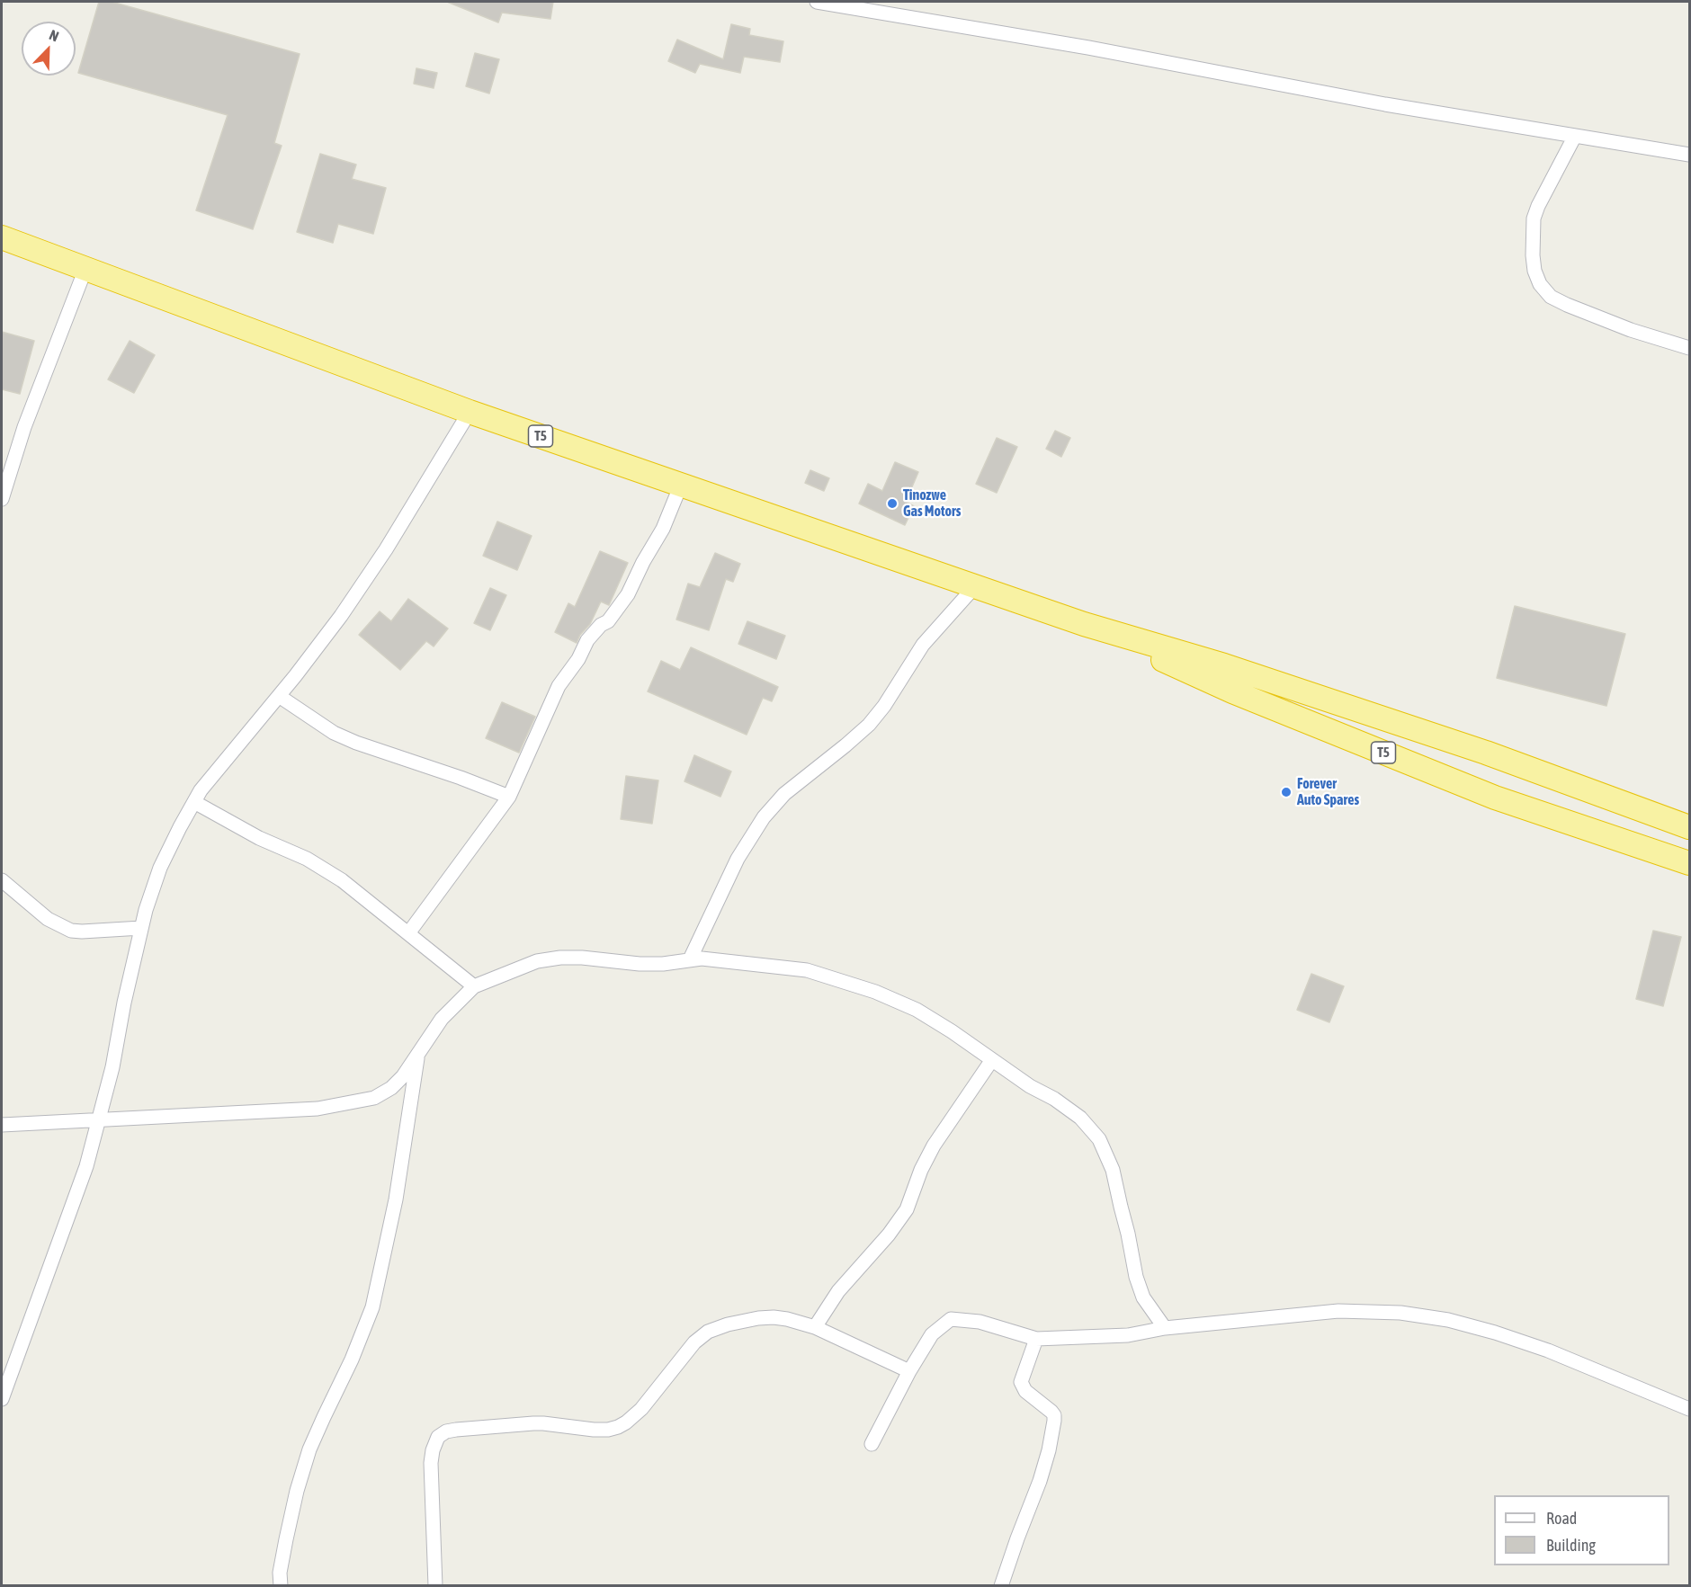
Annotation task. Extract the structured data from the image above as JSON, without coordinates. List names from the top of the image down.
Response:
{
  "streets": {
    "highway": ["T5"]
  },
  "places": ["Tinozwe Gas Motors", "Forever Auto Spares"],
  "legend": ["Road", "Building"],
  "north": "top right"
}
